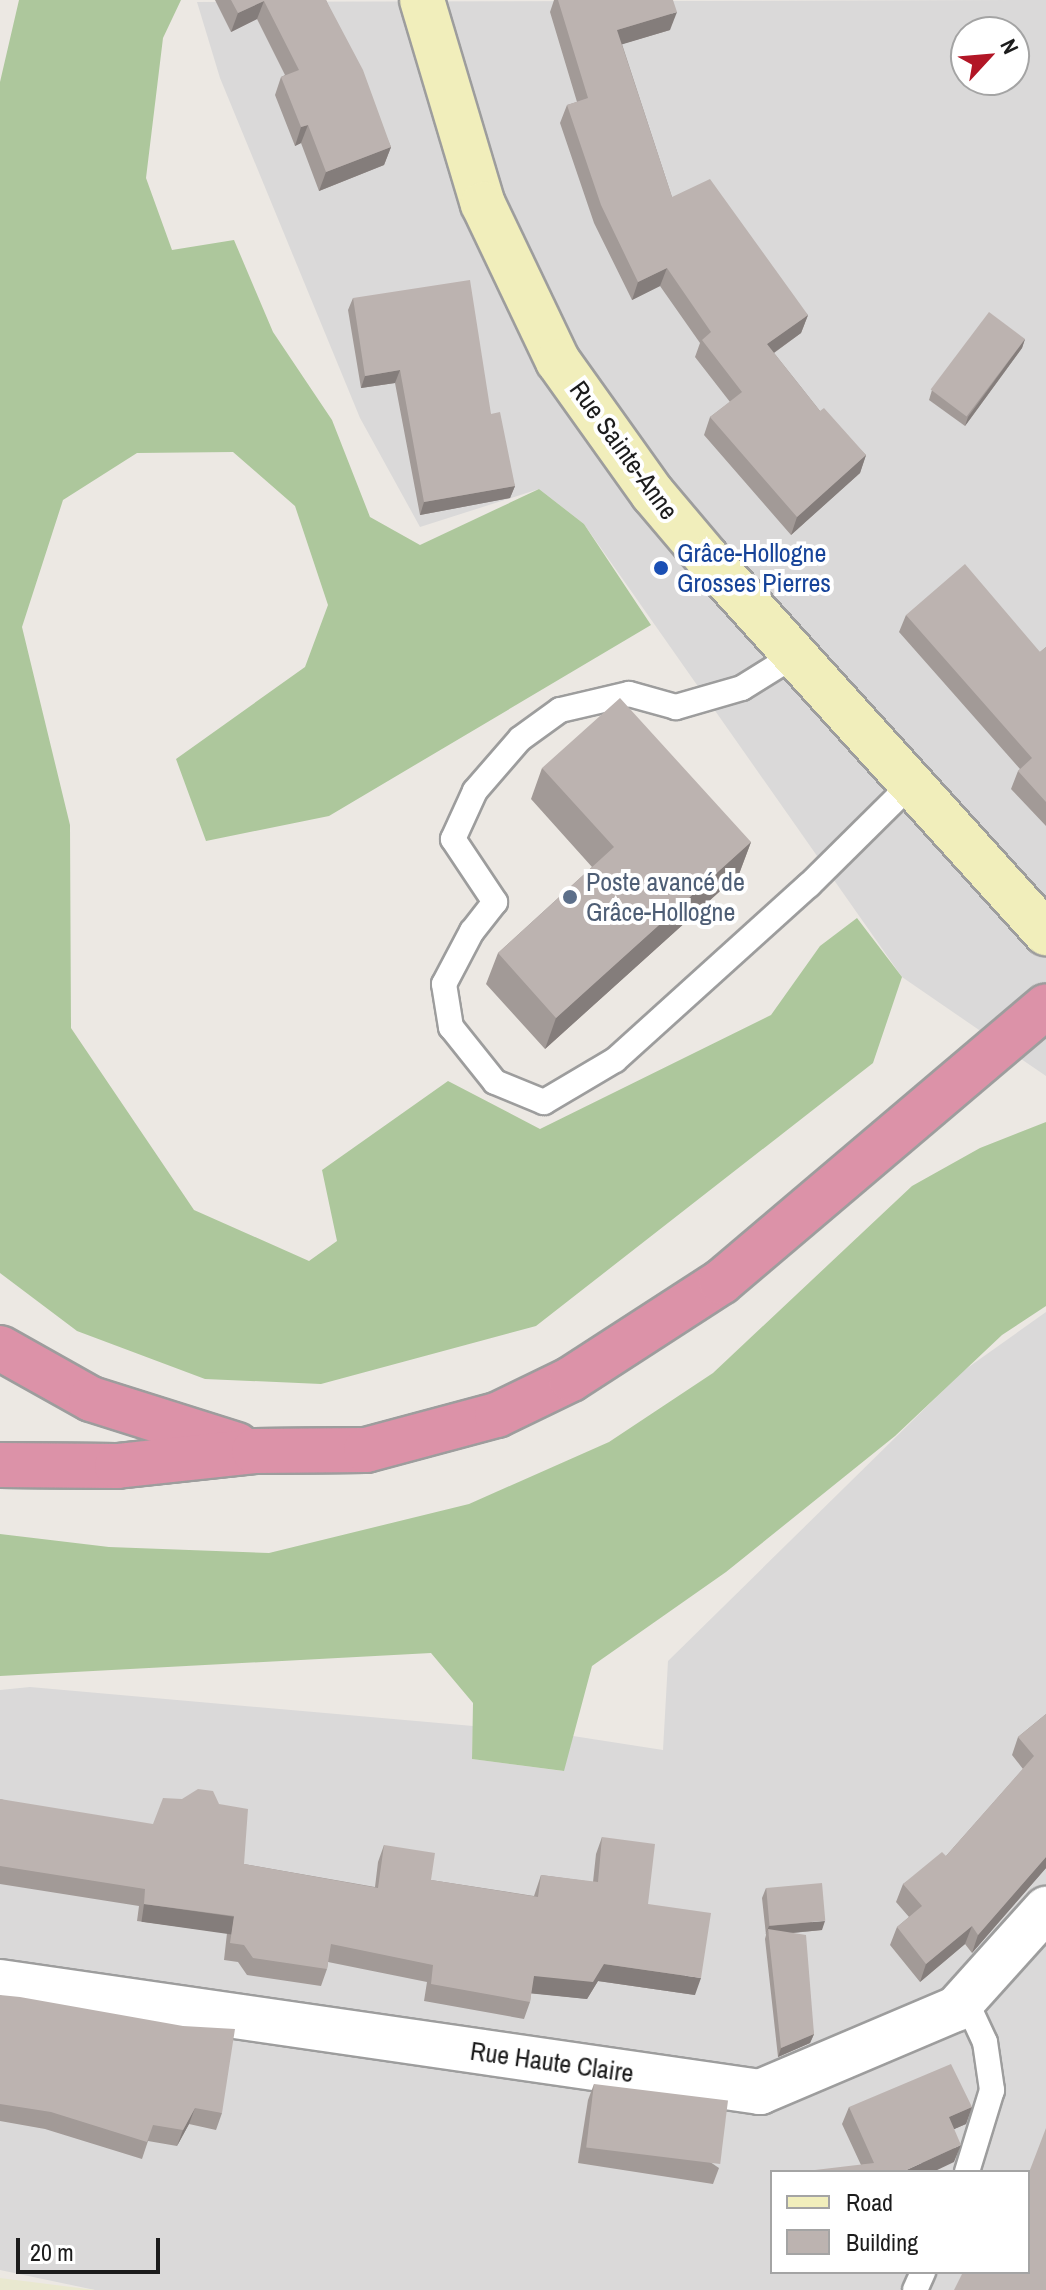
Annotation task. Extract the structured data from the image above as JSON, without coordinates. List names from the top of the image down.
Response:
{
  "streets": {
    "main road": ["Rue Sainte-Anne"],
    "street": ["Rue Haute Claire"]
  },
  "places": ["Grâce-Hollogne Grosses Pierres", "Poste avancé de Grâce-Hollogne"],
  "legend": ["Road", "Building"],
  "scale_bar": "20 m",
  "north": "top right"
}
